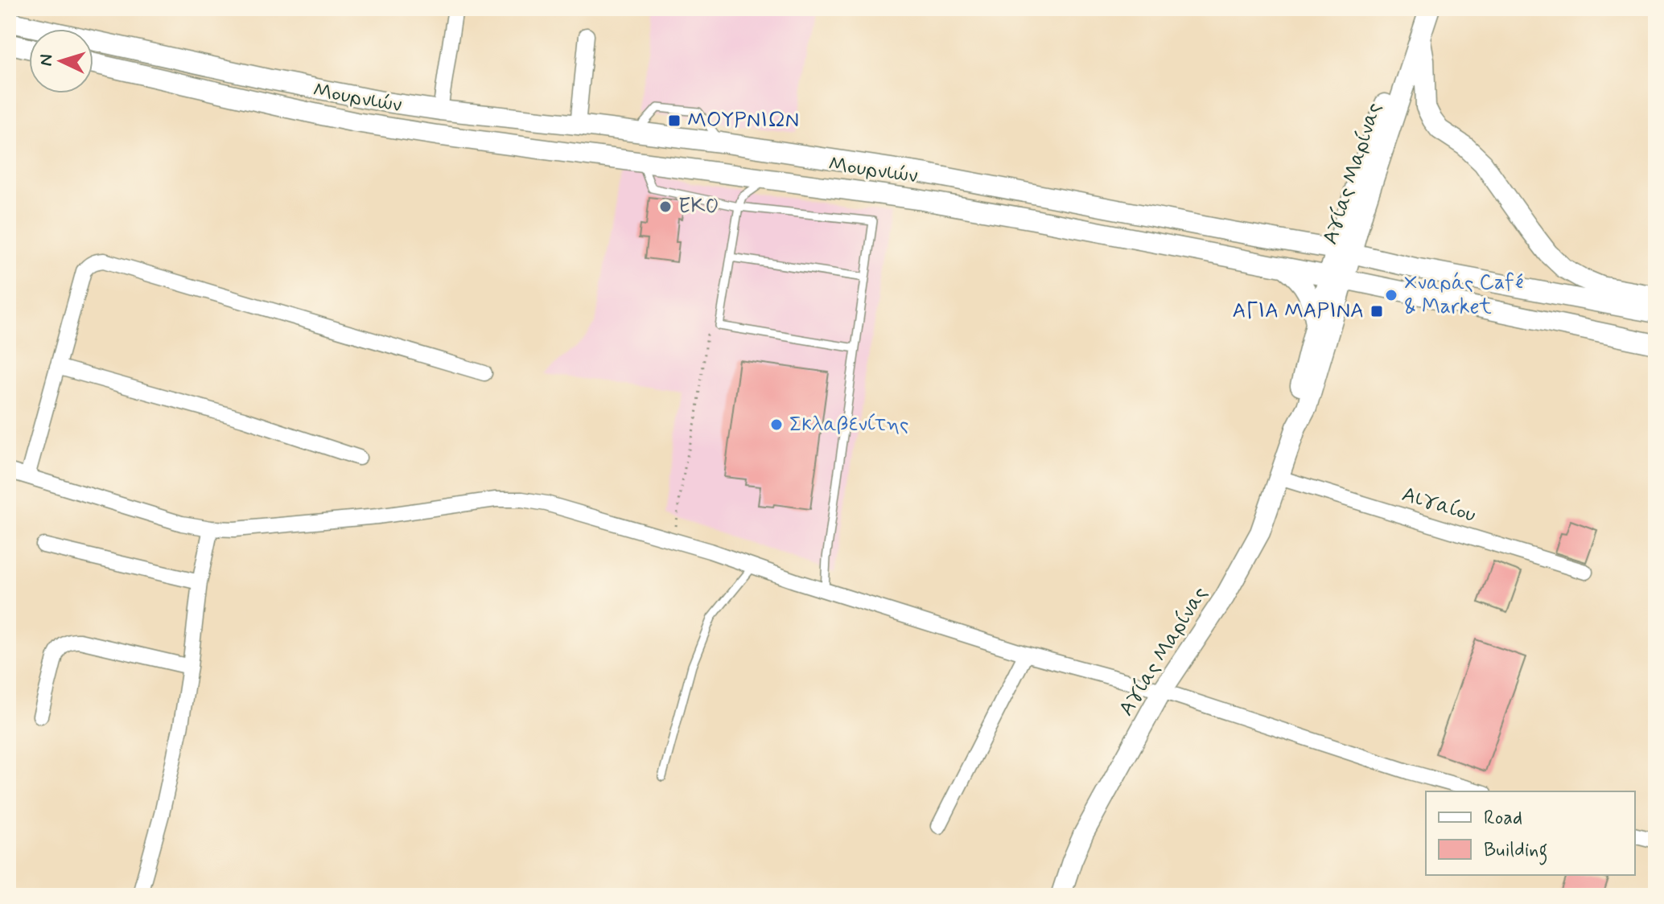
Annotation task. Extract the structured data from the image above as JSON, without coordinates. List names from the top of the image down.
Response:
{
  "streets": {
    "main road": ["Μουρνιών", "Αγίας Μαρίνας"],
    "street": ["Αιγαίου"]
  },
  "crossings": [
    ["Μουρνιών", "Αγίας Μαρίνας"],
    ["Αγίας Μαρίνας", "Αιγαίου"]
  ],
  "places": {
    "transit": ["ΜΟΥΡΝΙΩΝ", "ΑΓΙΑ ΜΑΡΙΝΑ"],
    "other": ["EKO", "Χναράς Café & Market", "Σκλαβενίτης"]
  },
  "legend": ["Road", "Building"],
  "north": "left"
}
